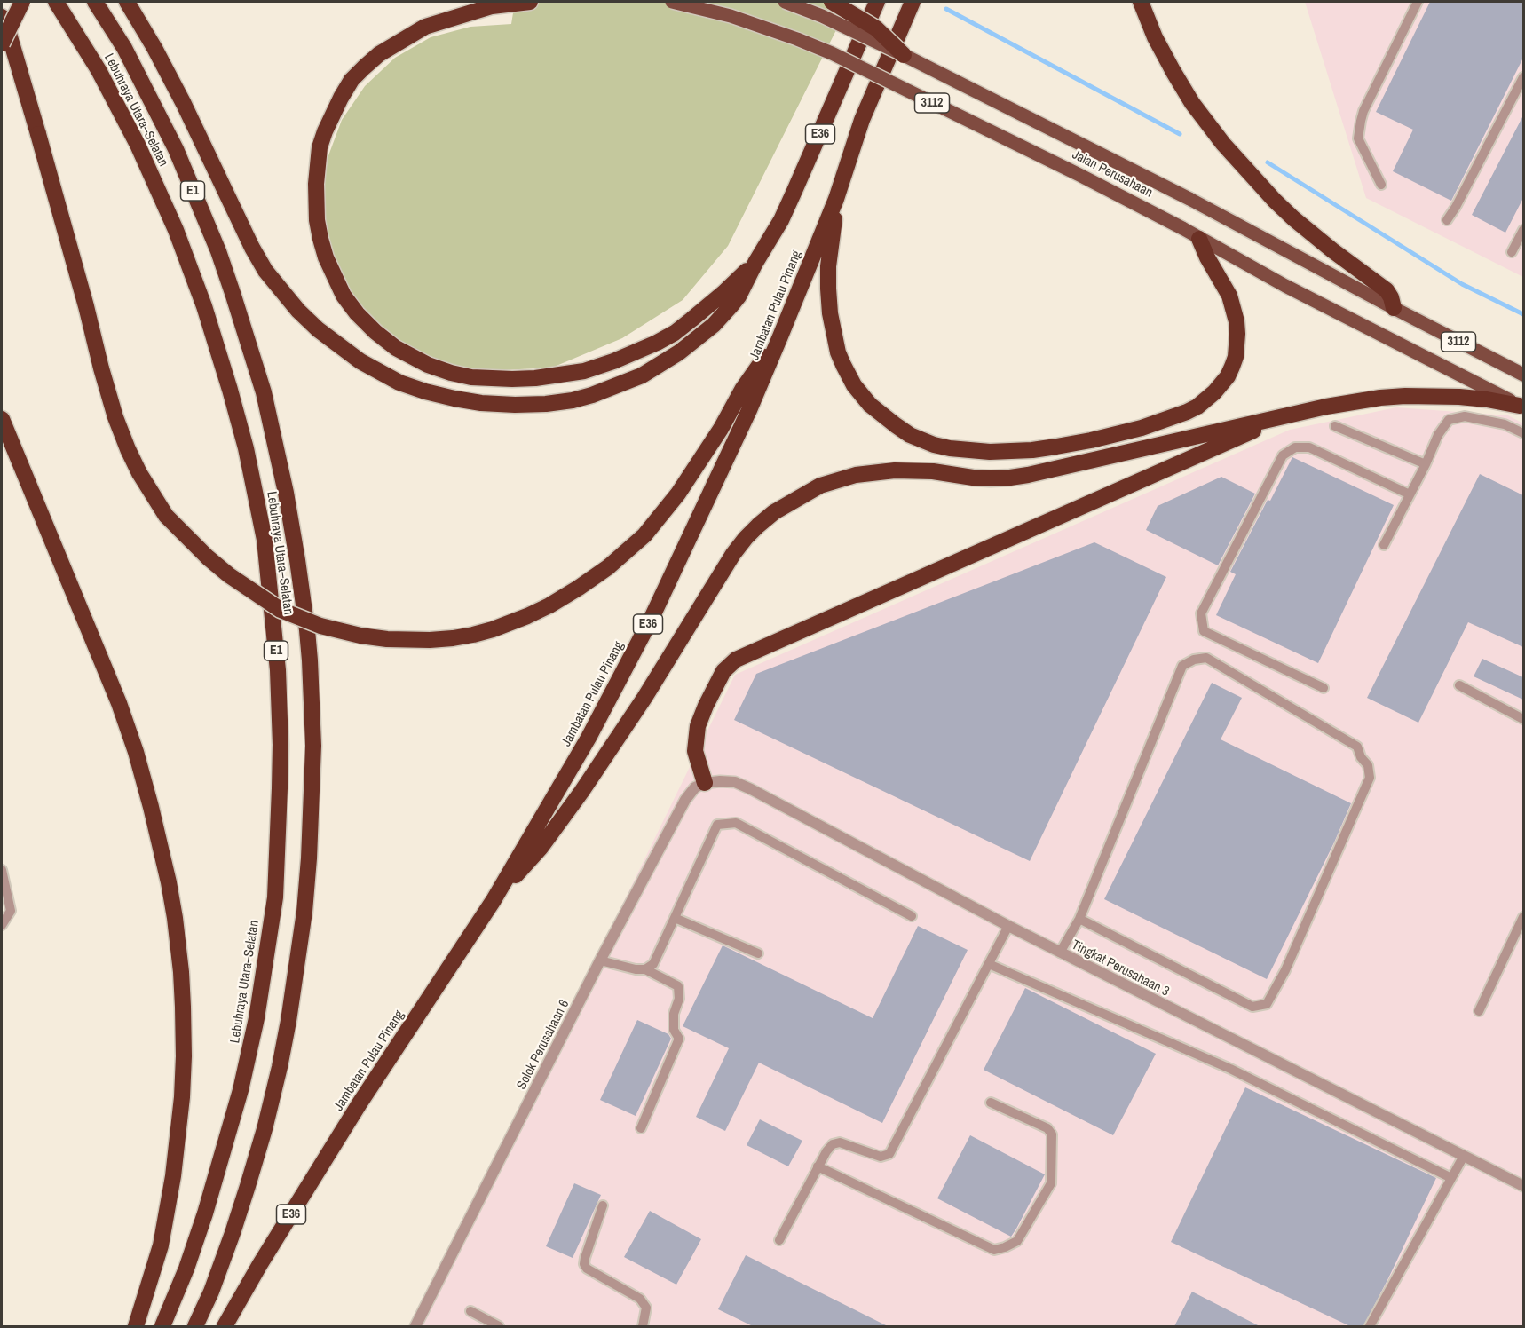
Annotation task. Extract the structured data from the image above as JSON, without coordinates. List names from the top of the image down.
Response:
{
  "streets": {
    "highway": [
      "Lebuhraya Utara–Selatan",
      "E36",
      "E1",
      "Jambatan Pulau Pinang"
    ],
    "main road": ["3112", "Jalan Perusahaan"],
    "street": ["Tingkat Perusahaan 3", "Solok Perusahaan 6"]
  },
  "crossings": [
    ["Tingkat Perusahaan 3", "Solok Perusahaan 6"]
  ]
}
